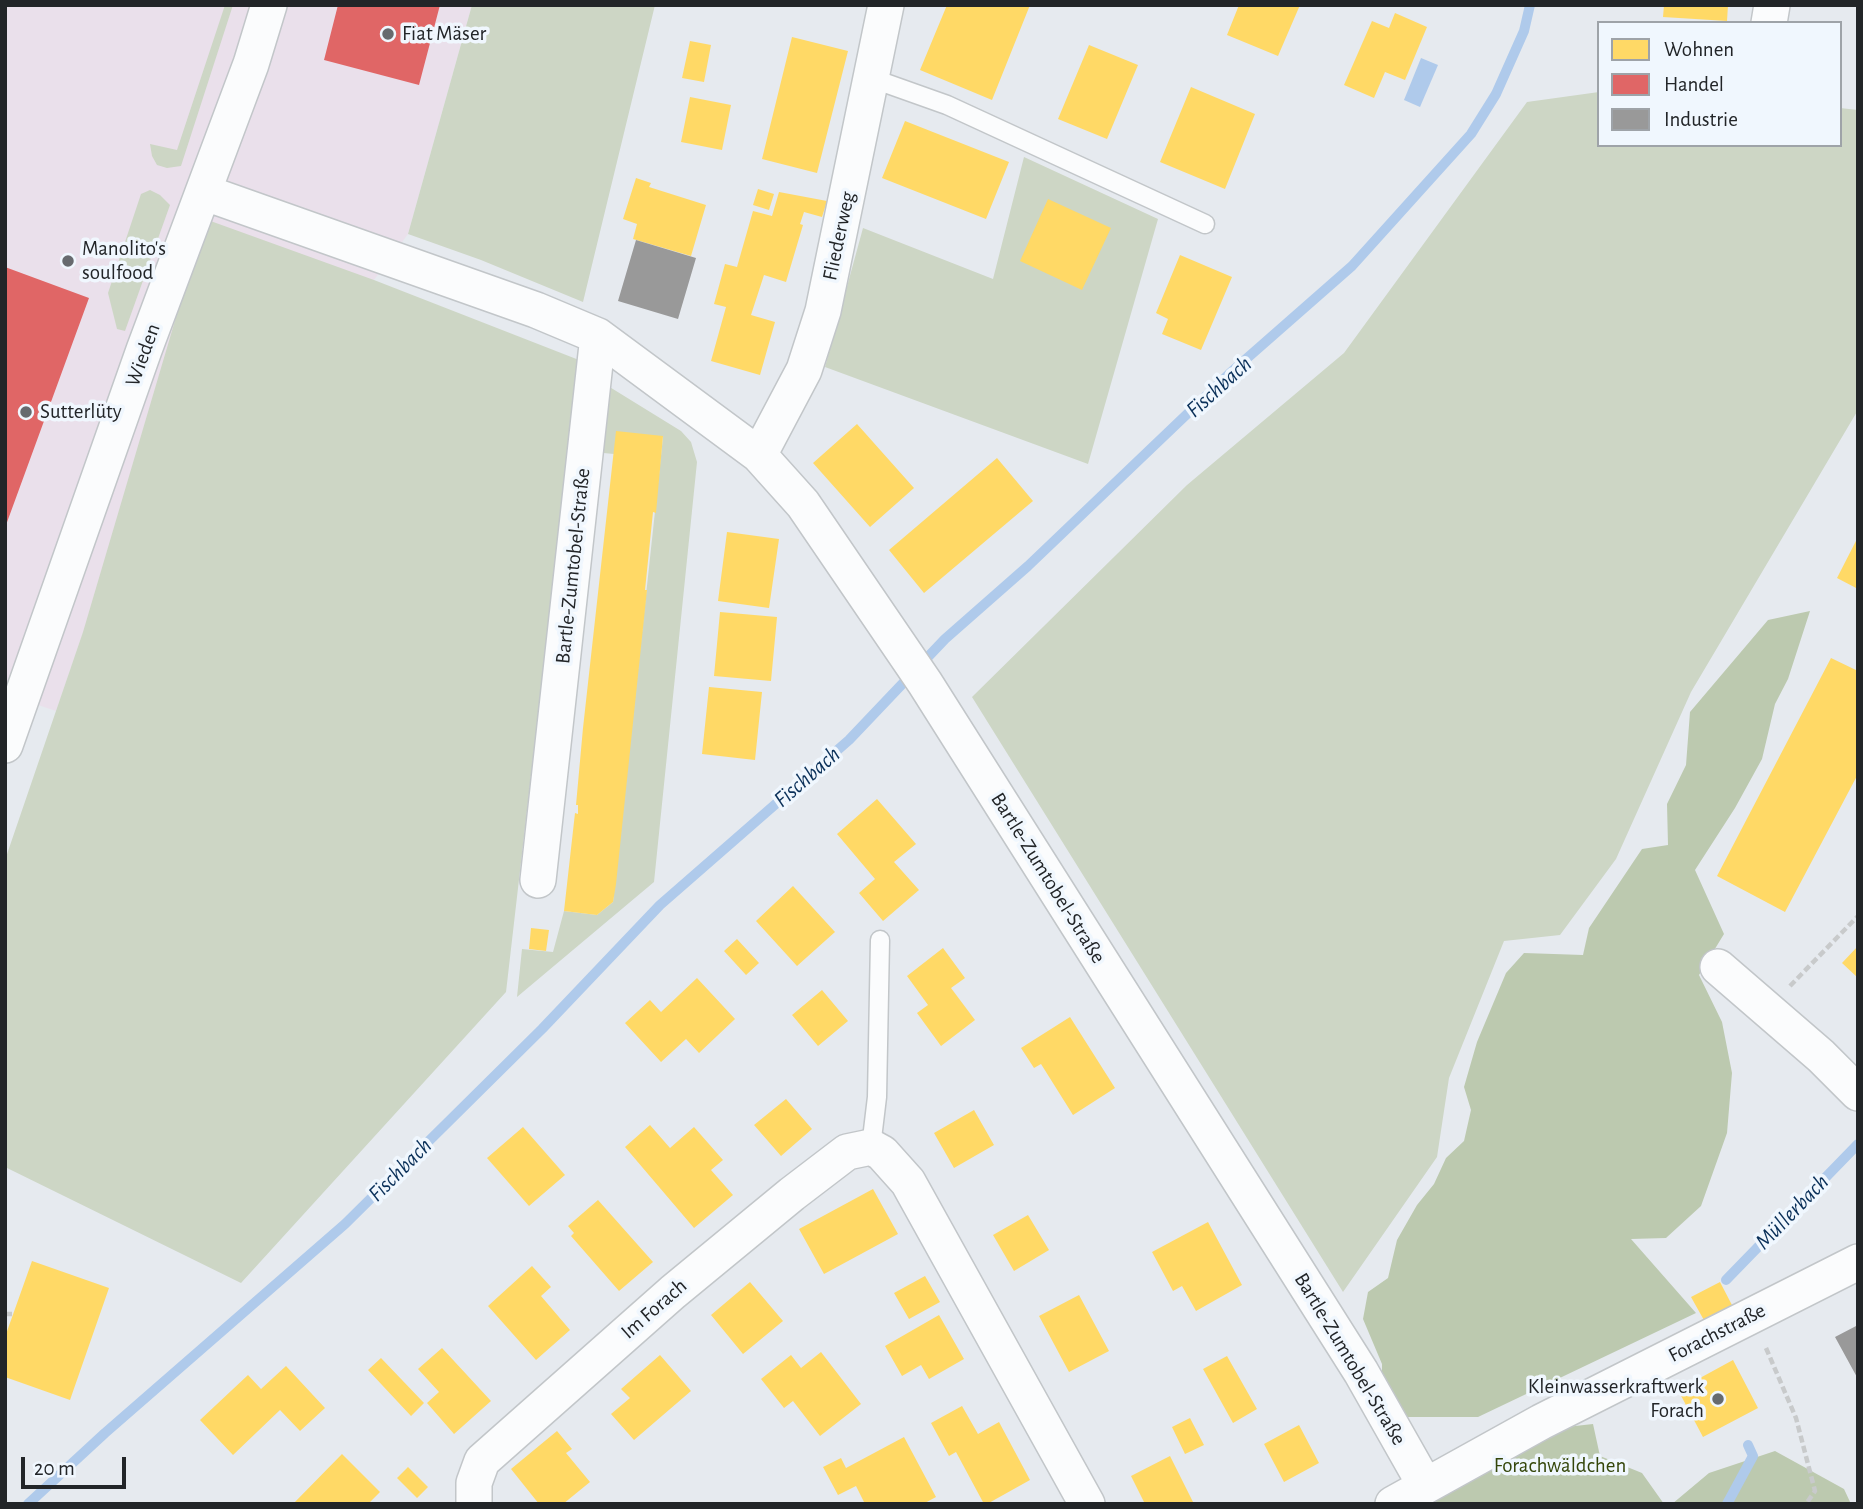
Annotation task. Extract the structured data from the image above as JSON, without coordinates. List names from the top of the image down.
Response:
{
  "streets": {
    "street": [
      "Fliederweg",
      "Wieden",
      "Bartle-Zumtobel-Straße",
      "Im Forach",
      "Forachstraße"
    ]
  },
  "crossings": [
    ["Fliederweg", "Bartle-Zumtobel-Straße"],
    ["Wieden", "Bartle-Zumtobel-Straße"],
    ["Bartle-Zumtobel-Straße", "Forachstraße"]
  ],
  "water": ["Fischbach", "Müllerbach"],
  "parks": ["Forachwäldchen"],
  "places": [
    "Fiat Mäser",
    "Manolito's soulfood",
    "Sutterlüty",
    "Kleinwasserkraftwerk Forach"
  ],
  "legend": ["Wohnen", "Handel", "Industrie"],
  "scale_bar": "20 m"
}
